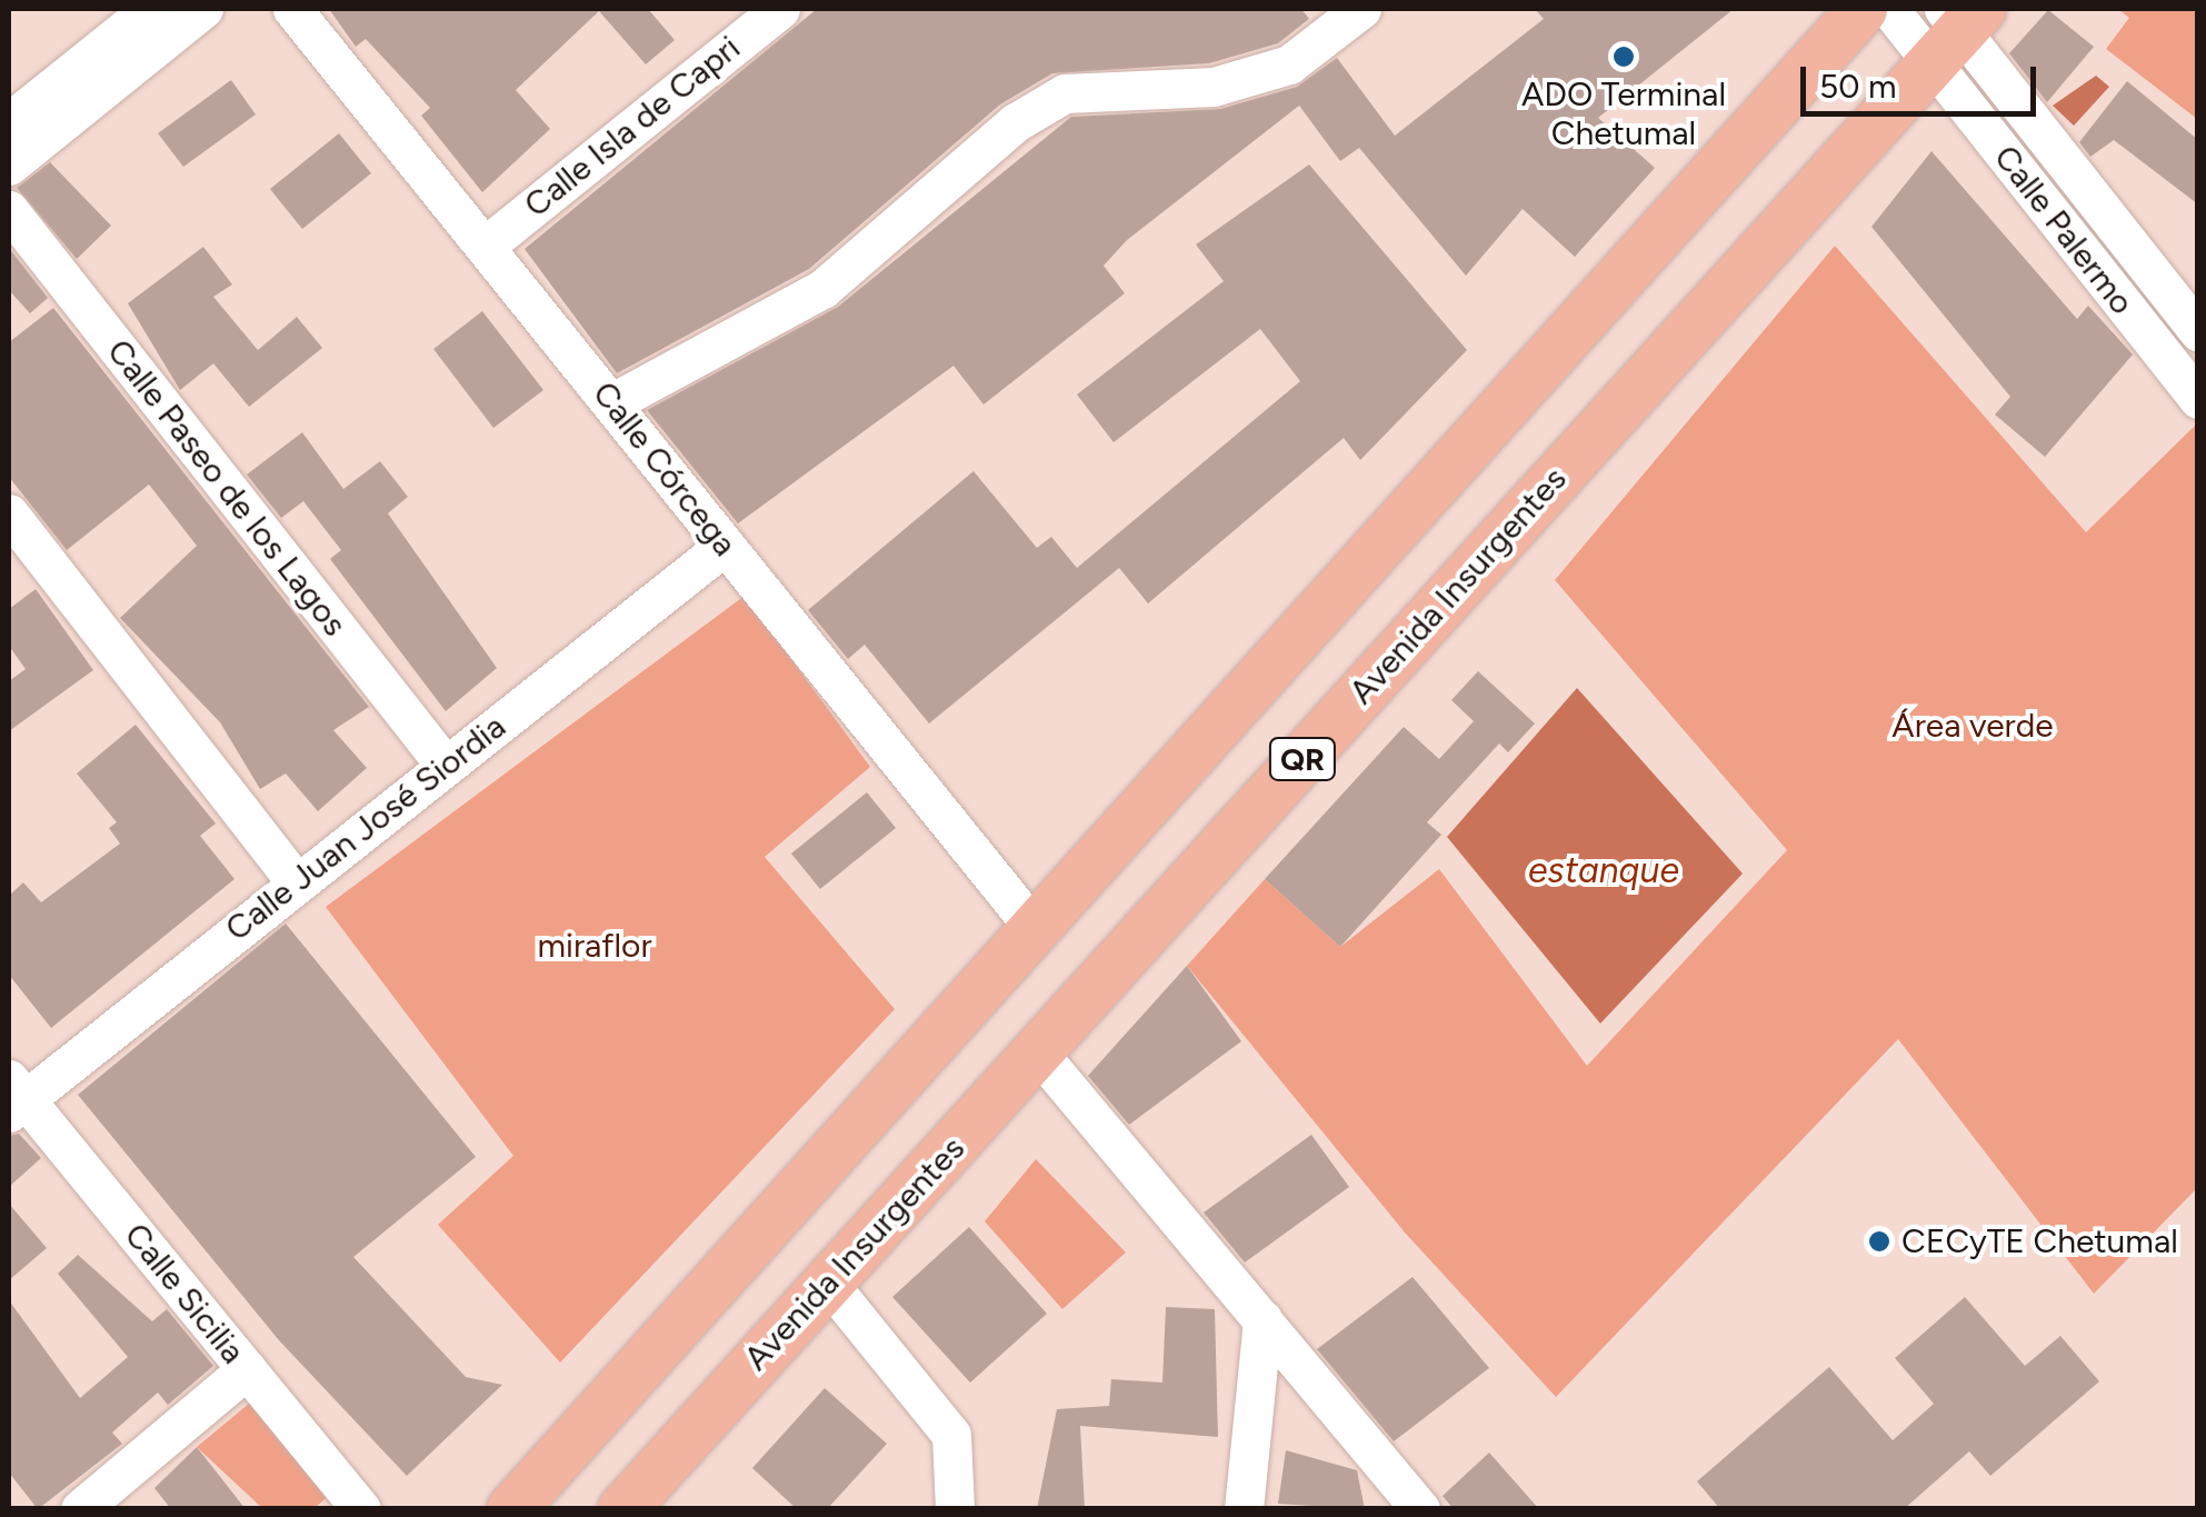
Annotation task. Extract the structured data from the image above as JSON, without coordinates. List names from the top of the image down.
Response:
{
  "streets": {
    "main road": ["Avenida Insurgentes", "QR"],
    "street": [
      "Calle Isla de Capri",
      "Calle Palermo",
      "Calle Córcega",
      "Calle Paseo de los Lagos",
      "Calle Juan José Siordia",
      "Calle Sicilia"
    ]
  },
  "crossings": [
    ["Calle Isla de Capri", "Calle Córcega"],
    ["Calle Palermo", "Avenida Insurgentes"],
    ["Calle Córcega", "QR"],
    ["Calle Córcega", "Calle Juan José Siordia"],
    ["Calle Paseo de los Lagos", "Calle Juan José Siordia"],
    ["Calle Juan José Siordia", "Calle Sicilia"]
  ],
  "water": ["estanque"],
  "parks": ["Área verde", "miraflor"],
  "places": ["ADO Terminal Chetumal", "CECyTE Chetumal"],
  "scale_bar": "50 m"
}
